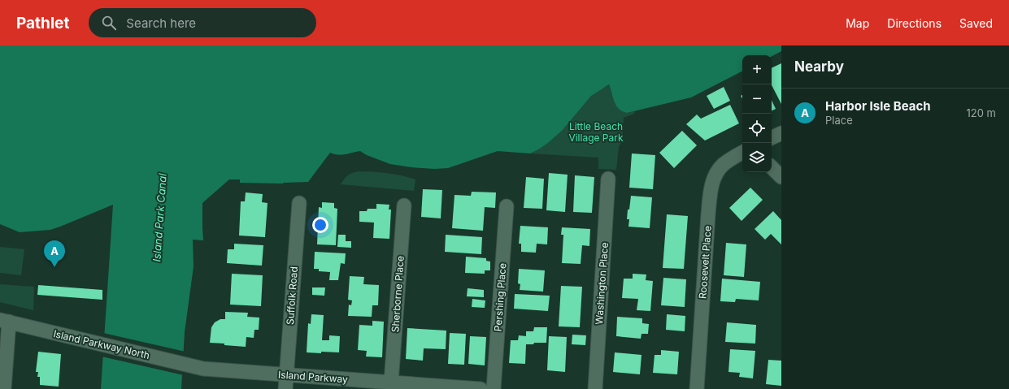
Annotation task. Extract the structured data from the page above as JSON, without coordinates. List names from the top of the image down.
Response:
{
  "streets": {
    "street": [
      "Roosevelt Place",
      "Washington Place",
      "Sherborne Place",
      "Suffolk Road",
      "Pershing Place",
      "Island Parkway North",
      "Island Parkway"
    ]
  },
  "crossings": [
    ["Sherborne Place", "Island Parkway"],
    ["Suffolk Road", "Island Parkway"],
    ["Island Parkway North", "Island Parkway"]
  ],
  "water": ["Island Park Canal"],
  "parks": ["Little Beach Village Park"],
  "page": {
    "header": "Pathlet",
    "search": "Search here",
    "nav": ["Map", "Directions", "Saved"],
    "heading": "Nearby",
    "map_buttons": ["+", "−"],
    "list": [
      {
        "mark": "A",
        "name": "Harbor Isle Beach",
        "note": "Place",
        "value": "120 m"
      }
    ],
    "pins": "A"
  }
}
